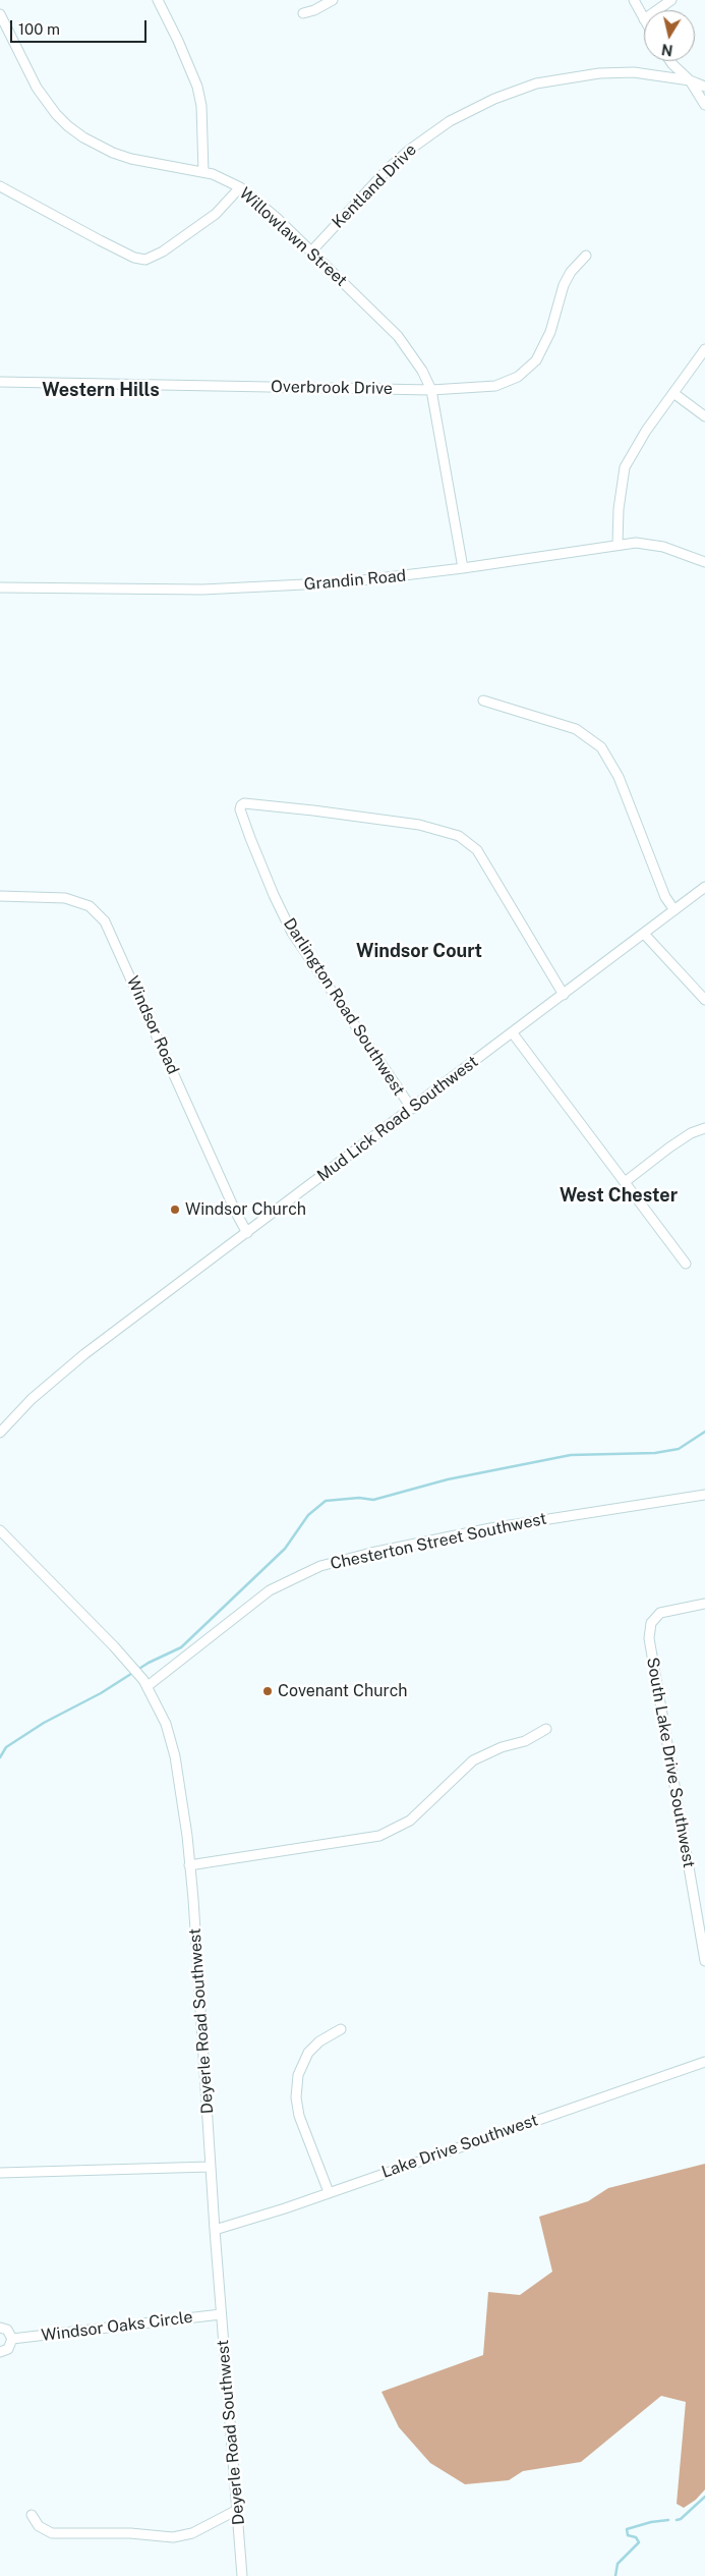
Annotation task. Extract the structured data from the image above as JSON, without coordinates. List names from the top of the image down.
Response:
{
  "streets": {
    "street": [
      "Kentland Drive",
      "Willowlawn Street",
      "Overbrook Drive",
      "Grandin Road",
      "Darlington Road Southwest",
      "Windsor Road",
      "Mud Lick Road Southwest",
      "Chesterton Street Southwest",
      "South Lake Drive Southwest",
      "Deyerle Road Southwest",
      "Lake Drive Southwest",
      "Windsor Oaks Circle"
    ]
  },
  "crossings": [
    ["Kentland Drive", "Willowlawn Street"],
    ["Willowlawn Street", "Overbrook Drive"],
    ["Willowlawn Street", "Grandin Road"],
    ["Darlington Road Southwest", "Mud Lick Road Southwest"],
    ["Windsor Road", "Mud Lick Road Southwest"],
    ["Chesterton Street Southwest", "Deyerle Road Southwest"],
    ["Deyerle Road Southwest", "Lake Drive Southwest"],
    ["Deyerle Road Southwest", "Windsor Oaks Circle"]
  ],
  "districts": ["Western Hills", "Windsor Court", "West Chester"],
  "places": ["Windsor Church", "Covenant Church"],
  "scale_bar": "100 m",
  "north": "bottom"
}
